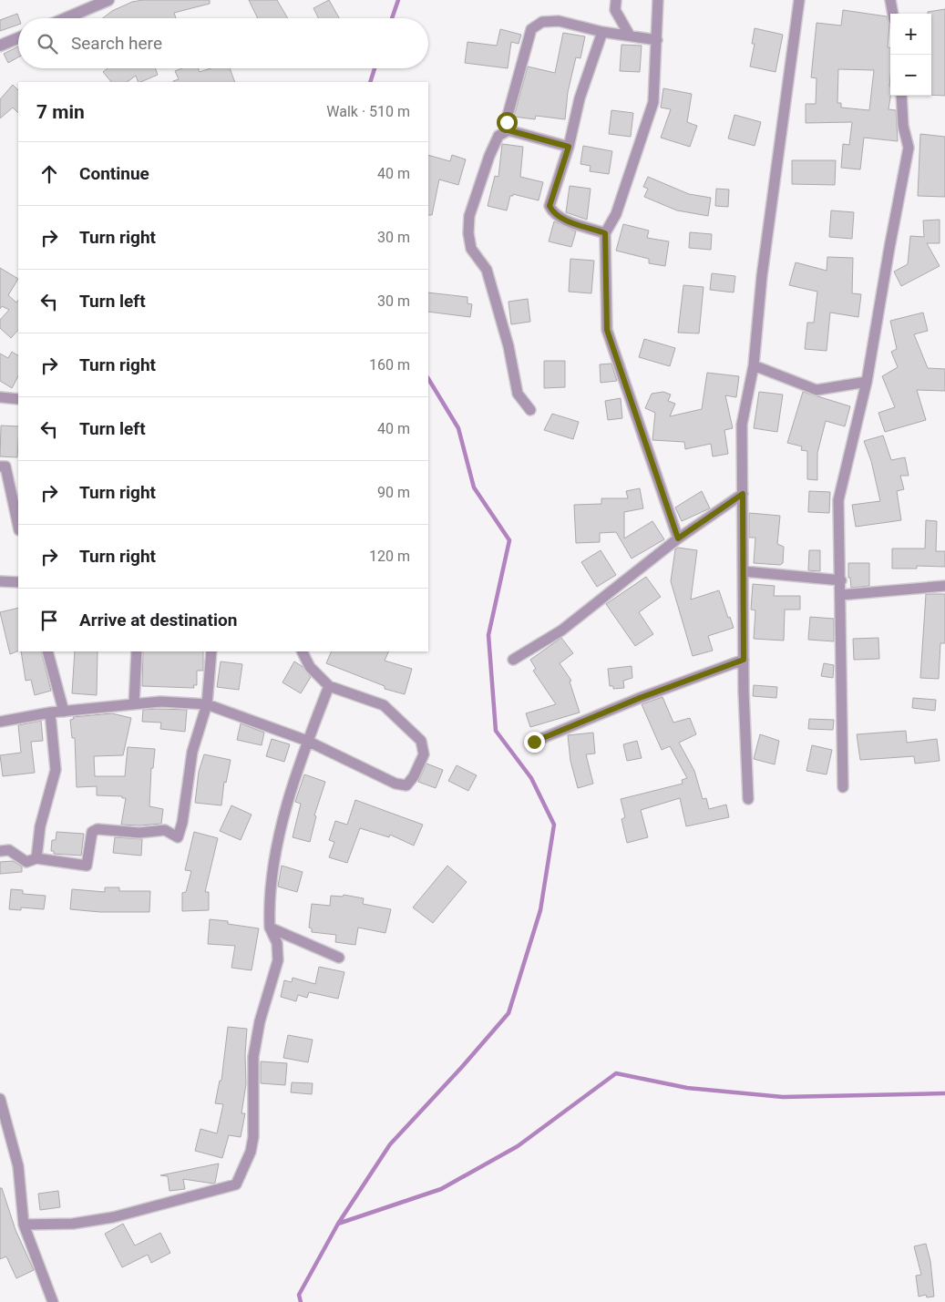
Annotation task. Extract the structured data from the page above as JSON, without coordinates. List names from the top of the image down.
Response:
{
  "page": {
    "map_buttons": ["+", "−"],
    "search": "Search here",
    "heading": ["7 min", "Walk · 510 m"],
    "list": [
      ["Continue", "40 m"],
      ["Turn right", "30 m"],
      ["Turn left", "30 m"],
      ["Turn right", "160 m"],
      ["Turn left", "40 m"],
      ["Turn right", "90 m"],
      ["Turn right", "120 m"],
      "Arrive at destination"
    ]
  }
}
